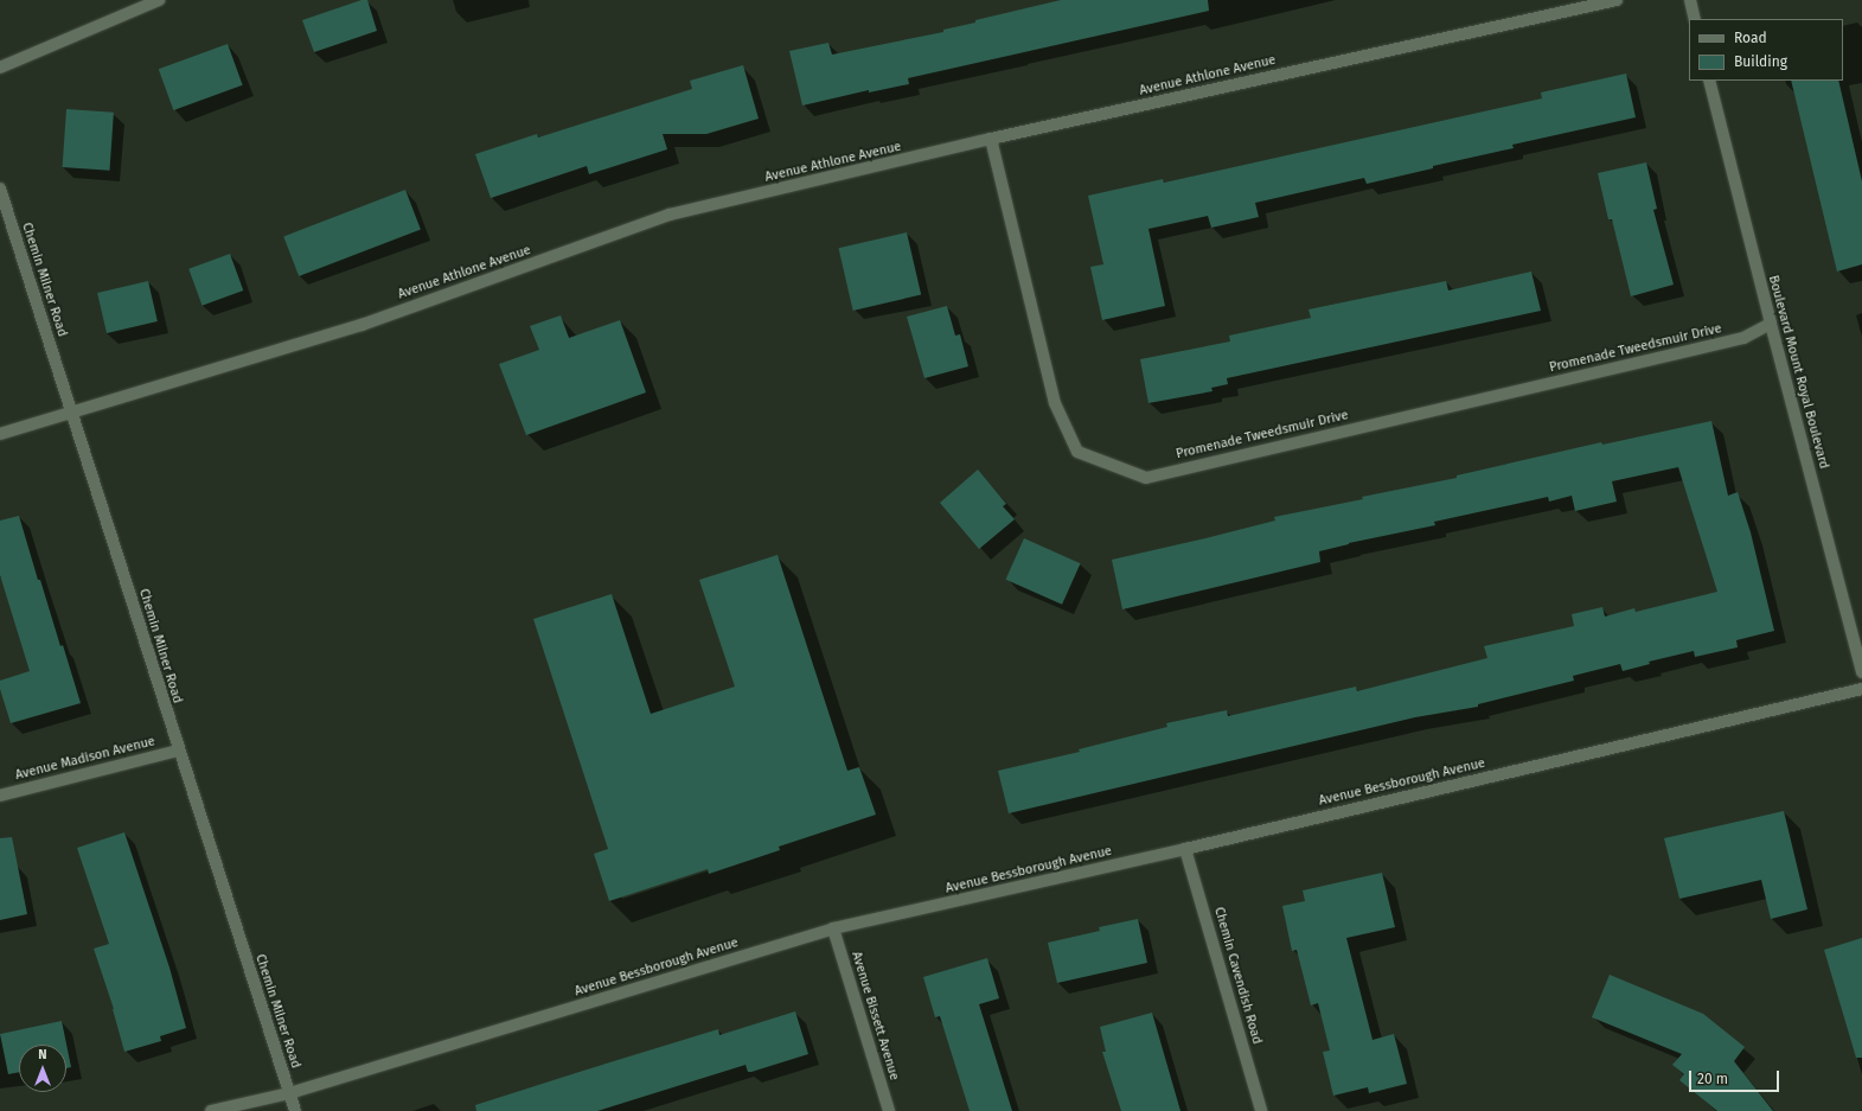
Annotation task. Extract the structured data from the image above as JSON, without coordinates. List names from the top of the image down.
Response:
{
  "streets": {
    "street": [
      "Avenue Athlone Avenue",
      "Chemin Milner Road",
      "Promenade Tweedsmuir Drive",
      "Boulevard Mount Royal Boulevard",
      "Avenue Madison Avenue",
      "Avenue Bessborough Avenue",
      "Chemin Cavendish Road",
      "Avenue Bissett Avenue"
    ]
  },
  "crossings": [
    ["Avenue Athlone Avenue", "Chemin Milner Road"],
    ["Avenue Athlone Avenue", "Promenade Tweedsmuir Drive"],
    ["Chemin Milner Road", "Avenue Madison Avenue"],
    ["Chemin Milner Road", "Avenue Bessborough Avenue"],
    ["Promenade Tweedsmuir Drive", "Boulevard Mount Royal Boulevard"],
    ["Avenue Bessborough Avenue", "Chemin Cavendish Road"],
    ["Avenue Bessborough Avenue", "Avenue Bissett Avenue"]
  ],
  "legend": ["Road", "Building"],
  "scale_bar": "20 m",
  "north": "top"
}
